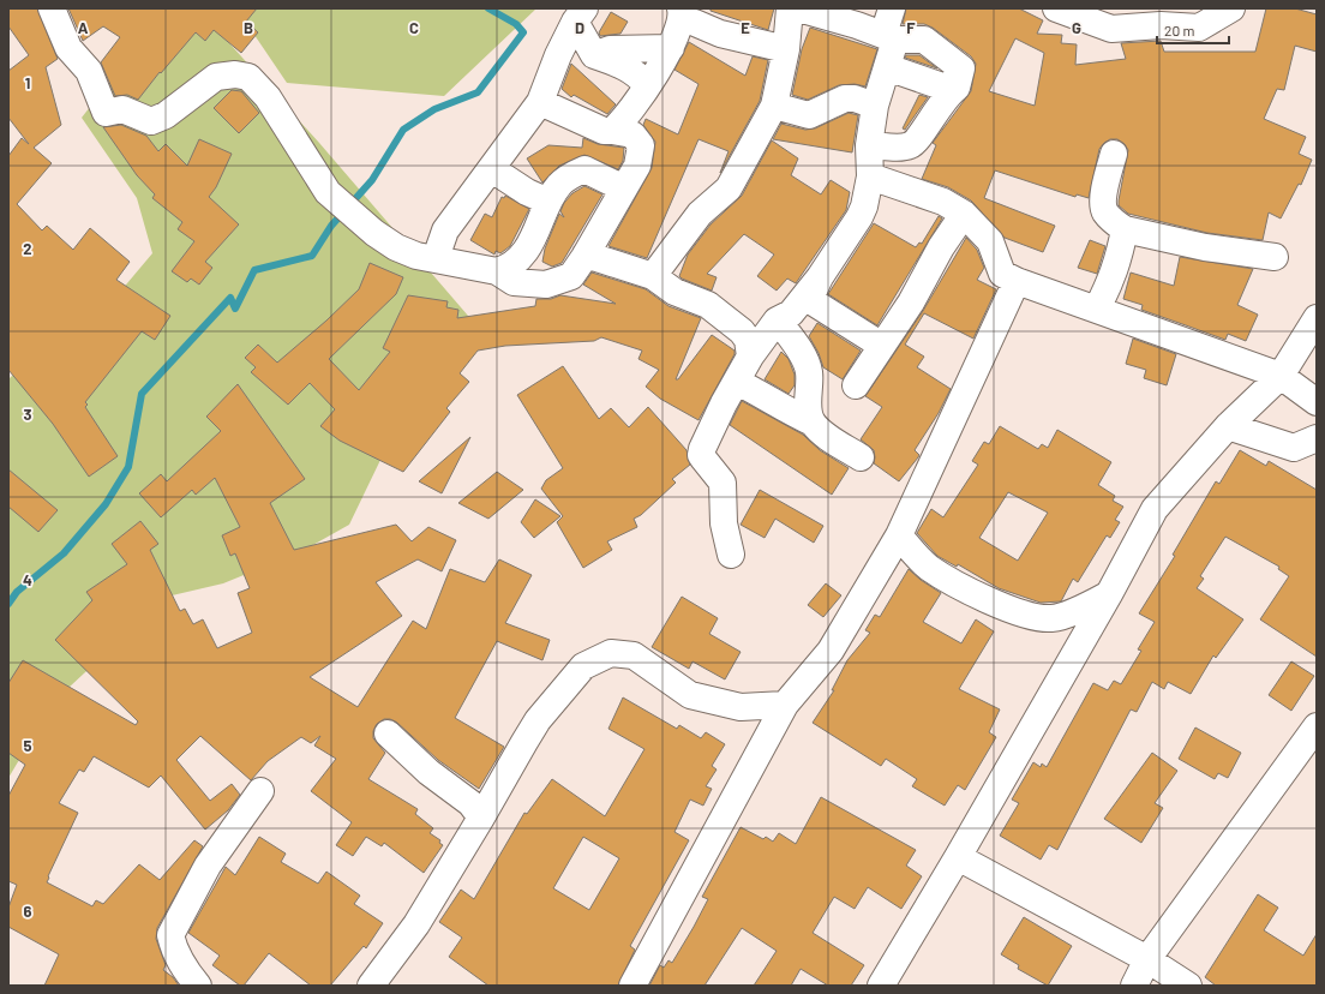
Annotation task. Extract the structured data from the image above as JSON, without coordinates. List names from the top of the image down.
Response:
{
  "scale_bar": "20 m",
  "grid": {
    "columns": [
      "A",
      "B",
      "C",
      "D",
      "E",
      "F",
      "G"
    ],
    "rows": [
      "1",
      "2",
      "3",
      "4",
      "5",
      "6"
    ]
  }
}
